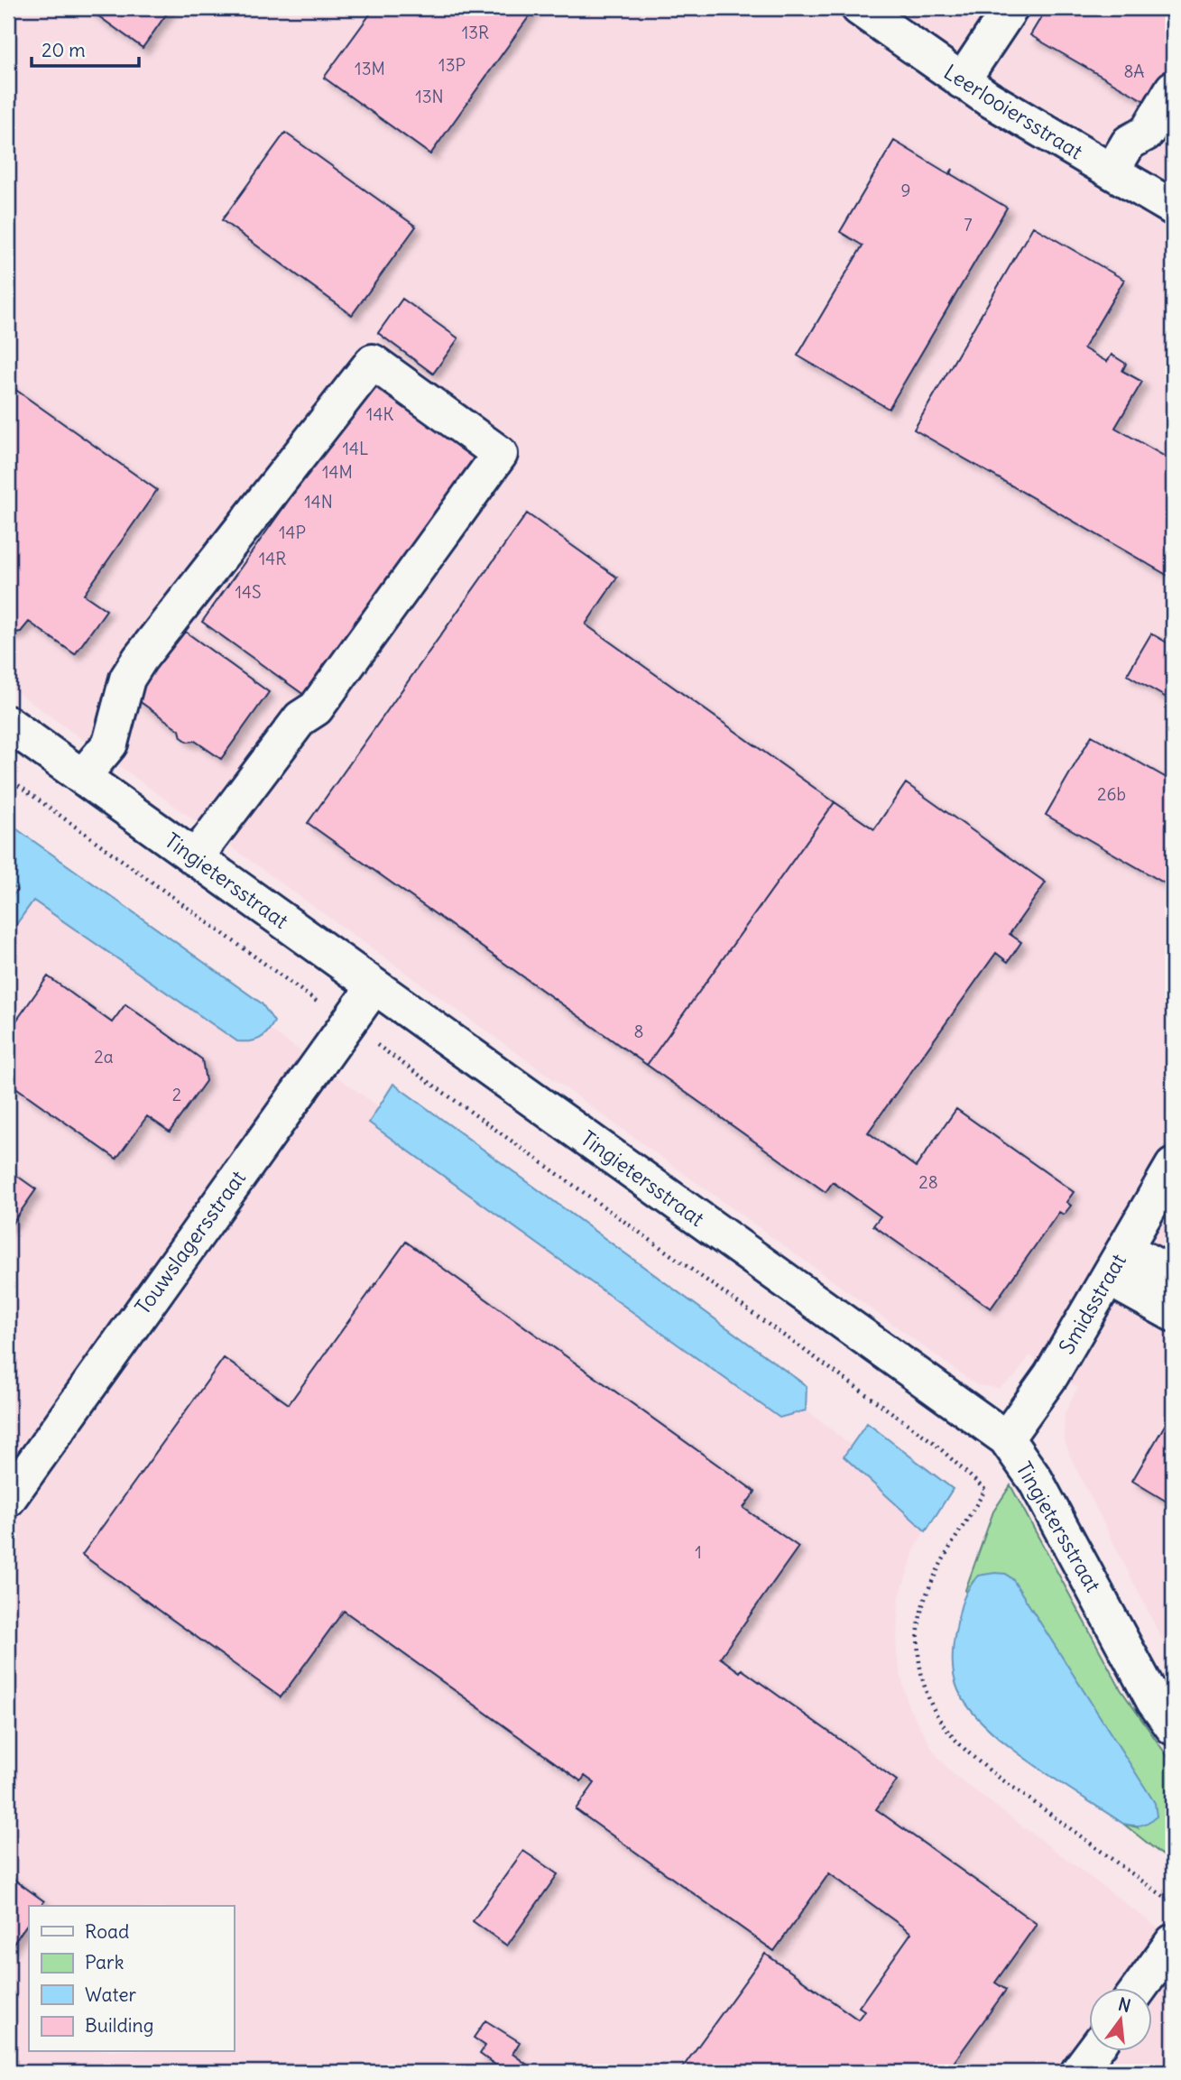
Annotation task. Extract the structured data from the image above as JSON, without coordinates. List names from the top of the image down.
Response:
{
  "streets": {
    "street": [
      "Leerlooiersstraat",
      "Tingietersstraat",
      "Touwslagersstraat",
      "Smidsstraat"
    ]
  },
  "crossings": [
    ["Tingietersstraat", "Touwslagersstraat"],
    ["Tingietersstraat", "Smidsstraat"]
  ],
  "house_numbers": [
    "13R",
    "13P",
    "13M",
    "8A",
    "13N",
    "9",
    "7",
    "14K",
    "14L",
    "14M",
    "14N",
    "14P",
    "14R",
    "14S",
    "26b",
    "8",
    "2a",
    "2",
    "28",
    "1"
  ],
  "legend": [
    "Road",
    "Park",
    "Water",
    "Building"
  ],
  "scale_bar": "20 m",
  "north": "top"
}
